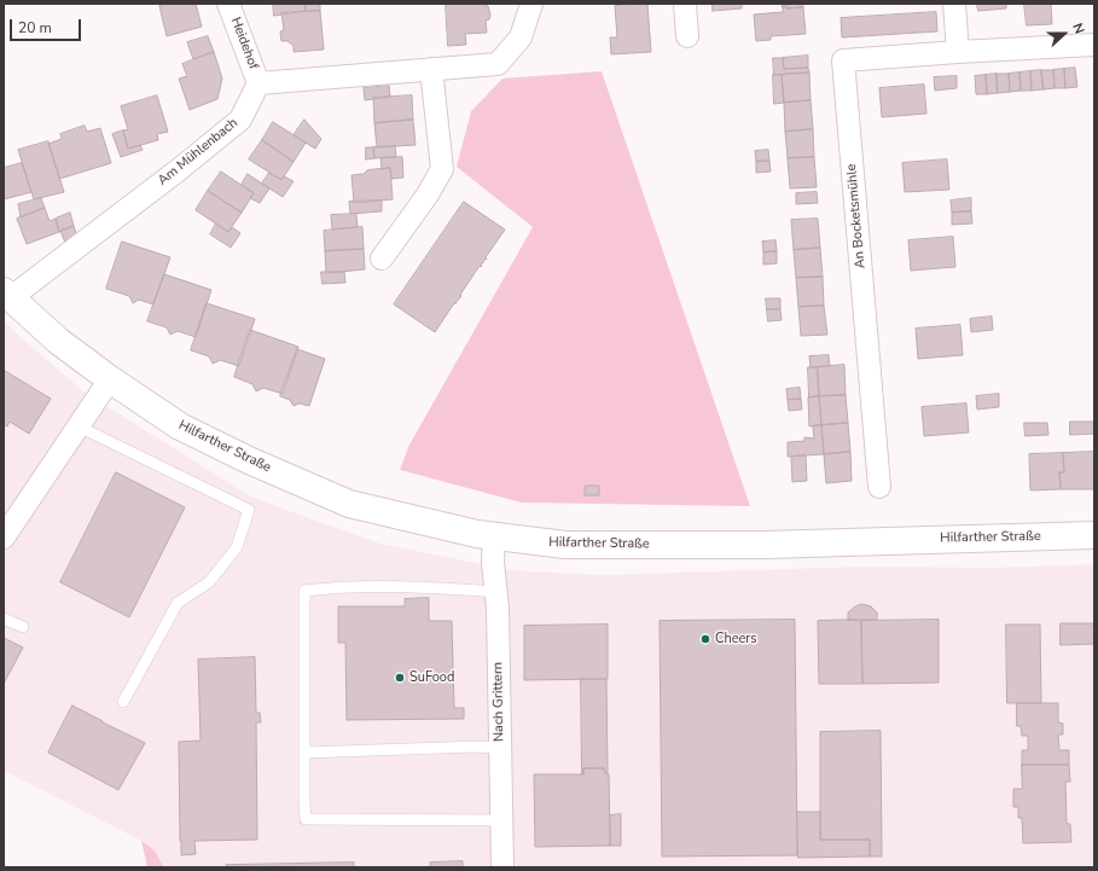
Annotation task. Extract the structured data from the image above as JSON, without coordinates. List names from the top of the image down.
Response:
{
  "streets": {
    "main road": ["Hilfarther Straße"],
    "street": [
      "Heidehof",
      "Am Mühlenbach",
      "An Bocketsmühle",
      "Nach Grittern"
    ]
  },
  "crossings": [
    ["Heidehof", "Am Mühlenbach"],
    ["Am Mühlenbach", "Hilfarther Straße"],
    ["Hilfarther Straße", "Nach Grittern"]
  ],
  "places": ["Cheers", "SuFood"],
  "scale_bar": "20 m",
  "north": "right"
}
